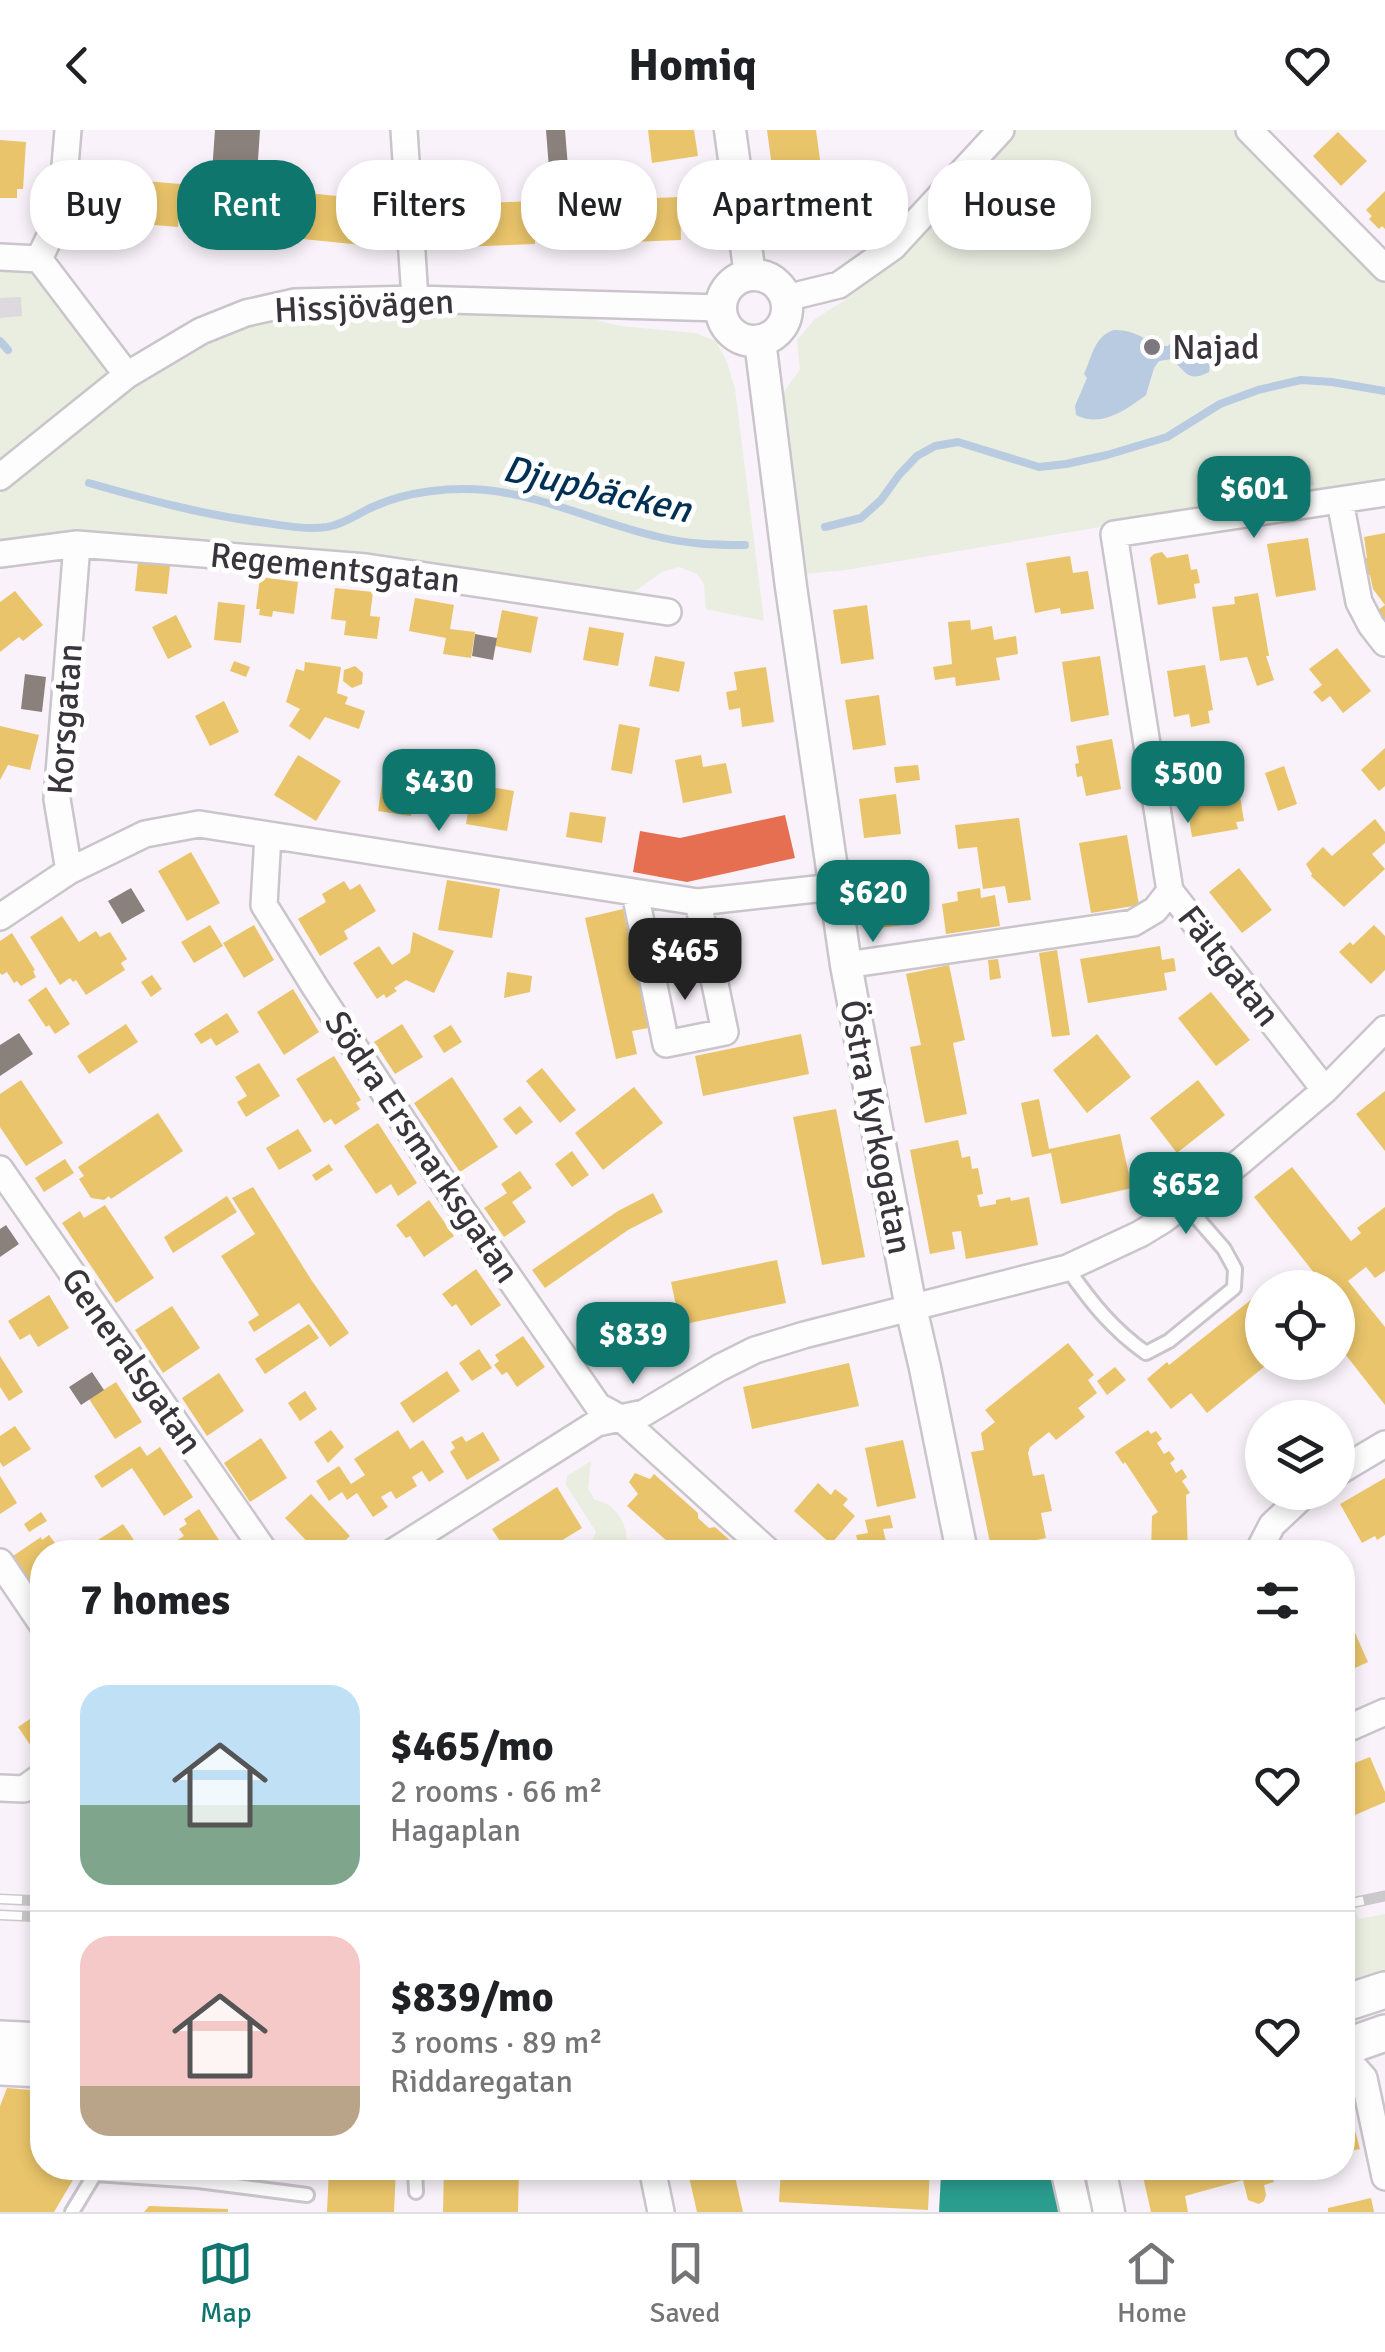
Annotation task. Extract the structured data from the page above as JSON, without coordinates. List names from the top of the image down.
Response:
{
  "streets": {
    "street": [
      "Hissjövägen",
      "Regementsgatan",
      "Korsgatan",
      "Fältgatan",
      "Östra Kyrkogatan",
      "Södra Ersmarksgatan",
      "Generalsgatan"
    ]
  },
  "crossings": [
    ["Hissjövägen", "Östra Kyrkogatan"],
    ["Regementsgatan", "Korsgatan"]
  ],
  "water": ["Djupbäcken"],
  "places": ["Najad"],
  "page": {
    "header": "Homiq",
    "chip": [
      "Buy",
      "Rent",
      "Filters",
      "New",
      "Apartment",
      "House"
    ],
    "price": [
      "$601",
      "$500",
      "$430",
      "$620",
      "$465",
      "$652",
      "$839"
    ],
    "heading": "7 homes",
    "list": [
      {
        "name": "$465/mo",
        "note": "2 rooms · 66 m² · Hagaplan"
      },
      {
        "name": "$839/mo",
        "note": "3 rooms · 89 m² · Riddaregatan"
      }
    ],
    "tabs": ["Map", "Saved", "Home"]
  }
}
